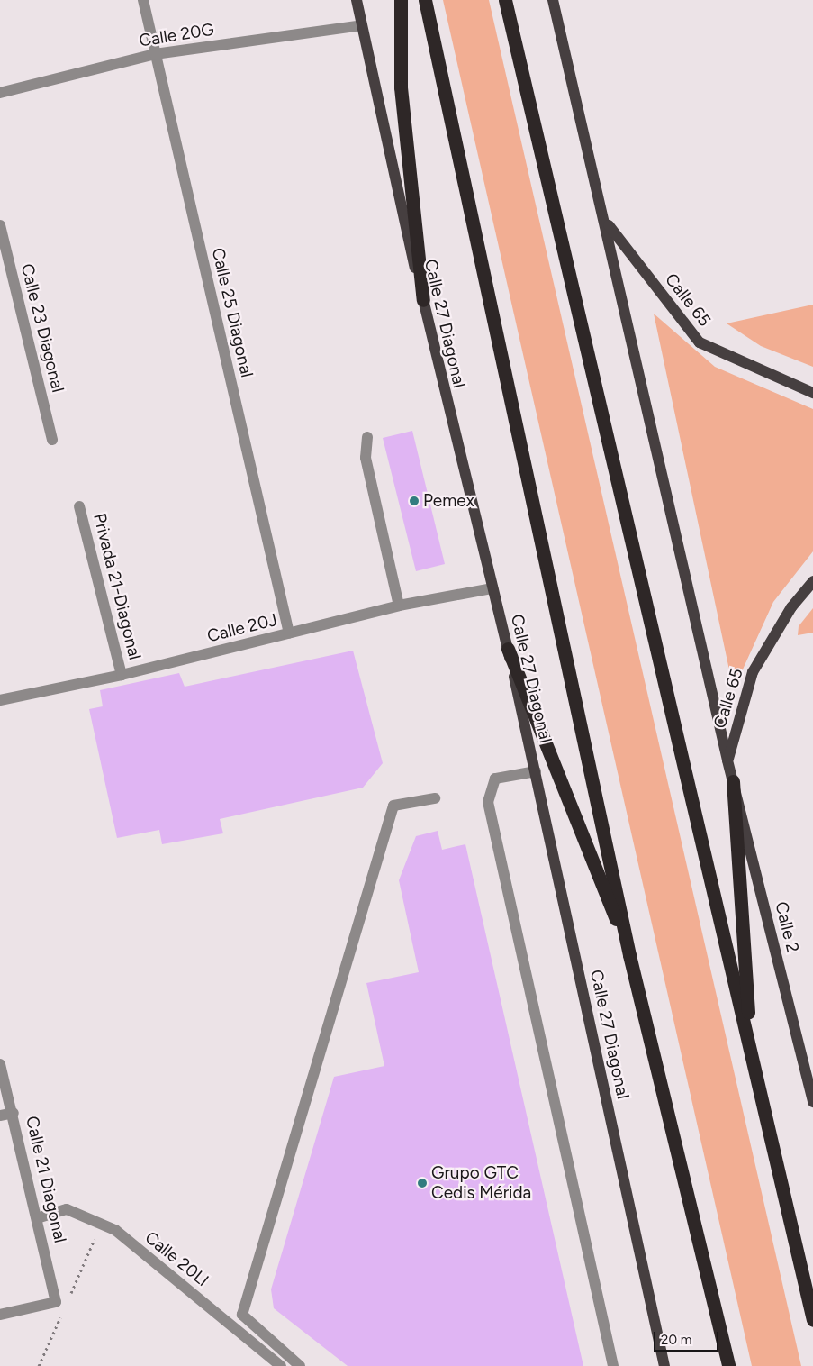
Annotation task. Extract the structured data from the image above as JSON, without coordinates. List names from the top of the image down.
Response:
{
  "streets": {
    "main road": ["Calle 65", "Calle 27 Diagonal", "Calle 2"],
    "street": [
      "Calle 20G",
      "Calle 25 Diagonal",
      "Calle 23 Diagonal",
      "Privada 21-Diagonal",
      "Calle 20J",
      "Calle 21 Diagonal",
      "Calle 20Ll"
    ]
  },
  "crossings": [
    ["Calle 20G", "Calle 25 Diagonal"],
    ["Calle 20G", "Calle 27 Diagonal"],
    ["Calle 65", "Calle 2"],
    ["Calle 25 Diagonal", "Calle 20J"],
    ["Calle 27 Diagonal", "Calle 20J"],
    ["Privada 21-Diagonal", "Calle 20J"],
    ["Calle 21 Diagonal", "Calle 20Ll"]
  ],
  "places": ["Pemex", "Grupo GTC Cedis Mérida"],
  "scale_bar": "20 m"
}
